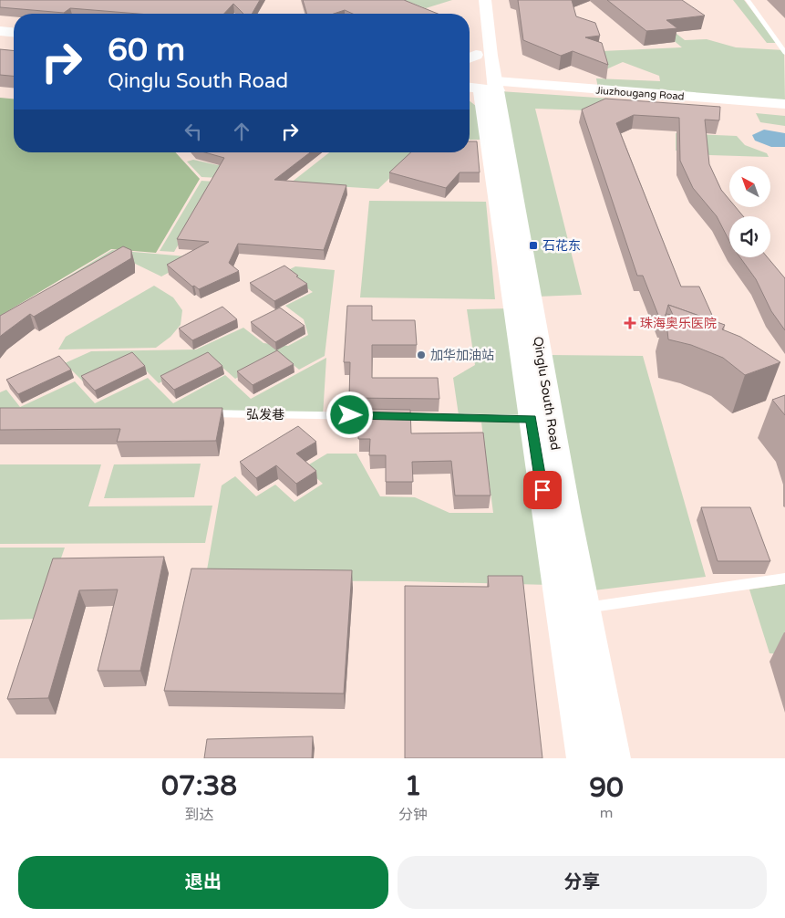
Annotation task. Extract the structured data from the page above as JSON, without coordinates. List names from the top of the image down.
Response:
{
  "streets": {
    "main road": ["Qinglu South Road"],
    "street": ["Jiuzhougang Road"],
    "lane": ["弘发巷"]
  },
  "crossings": [
    ["Jiuzhougang Road", "Qinglu South Road"],
    ["Qinglu South Road", "弘发巷"]
  ],
  "places": {
    "transit": ["石花东"],
    "health": ["珠海奥乐医院"],
    "other": ["加华加油站"]
  },
  "north": "top left",
  "page": {
    "turn": ["60 m", "Qinglu South Road"],
    "eta": [
      "07:38",
      "到达",
      "1",
      "分钟",
      "90",
      "m"
    ],
    "buttons": ["退出", "分享"]
  }
}
